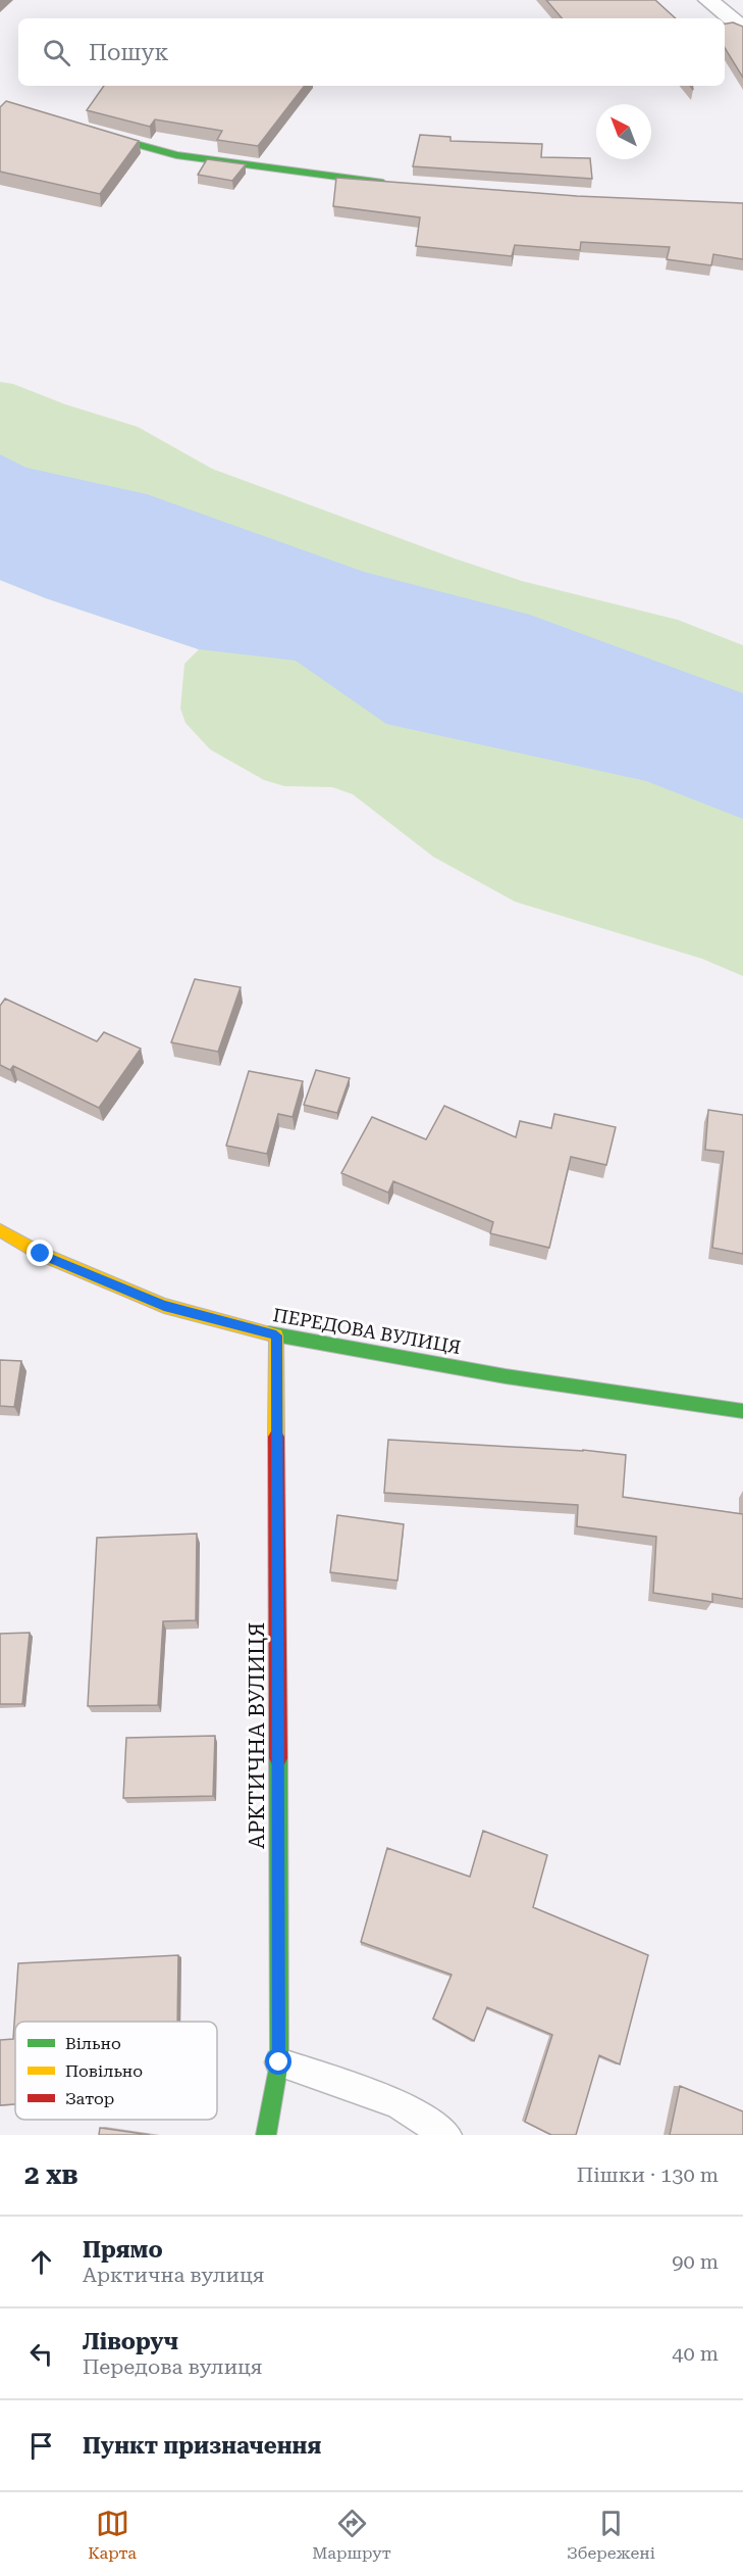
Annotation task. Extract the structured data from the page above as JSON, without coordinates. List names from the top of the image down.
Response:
{
  "streets": {
    "street": ["ПЕРЕДОВА ВУЛИЦЯ", "АРКТИЧНА ВУЛИЦЯ"]
  },
  "crossings": [
    ["ПЕРЕДОВА ВУЛИЦЯ", "АРКТИЧНА ВУЛИЦЯ"]
  ],
  "legend": ["Вільно", "Повільно", "Затор"],
  "north": "top left",
  "page": {
    "search": "Пошук",
    "heading": ["2 хв", "Пішки · 130 m"],
    "list": [
      ["Прямо", "Арктична вулиця", "90 m"],
      ["Ліворуч", "Передова вулиця", "40 m"],
      "Пункт призначення"
    ],
    "nav": ["Карта", "Маршрут", "Збережені"]
  }
}
